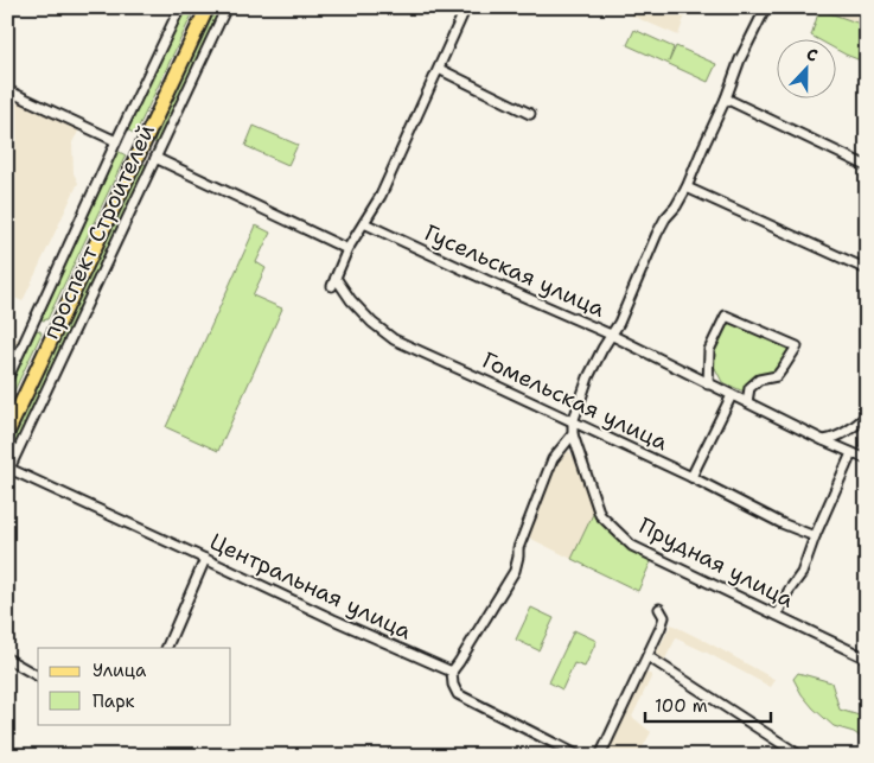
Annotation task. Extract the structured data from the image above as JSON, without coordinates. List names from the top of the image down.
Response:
{
  "streets": {
    "main road": ["проспект Строителей"],
    "street": [
      "Гусельская улица",
      "Гомельская улица",
      "Прудная улица",
      "Центральная улица"
    ]
  },
  "crossings": [
    ["проспект Строителей", "Центральная улица"],
    ["Гусельская улица", "Прудная улица"],
    ["Гомельская улица", "Прудная улица"]
  ],
  "legend": ["Улица", "Парк"],
  "scale_bar": "100 m",
  "north": "top"
}
